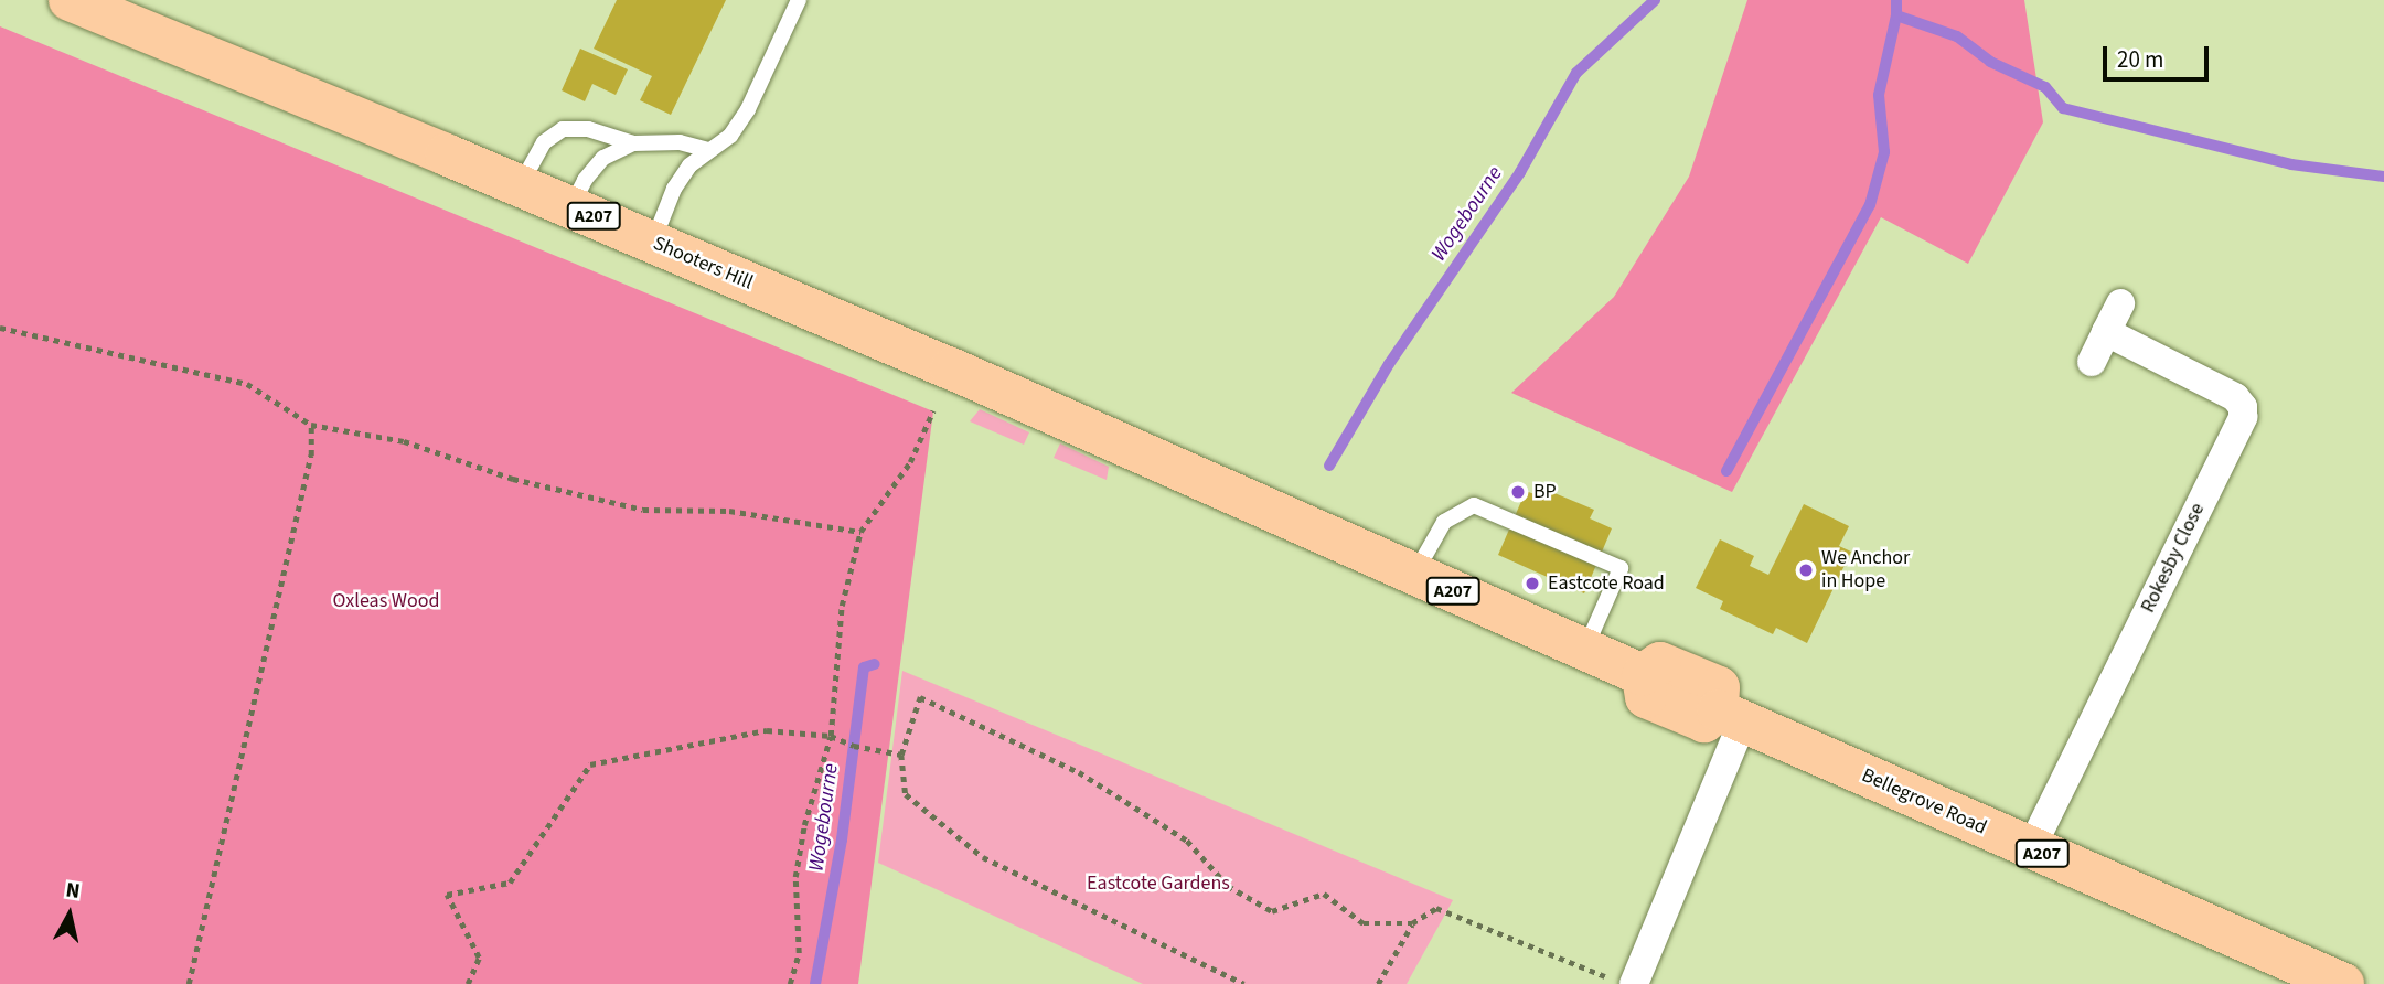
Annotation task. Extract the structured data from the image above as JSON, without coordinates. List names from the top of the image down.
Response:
{
  "streets": {
    "main road": ["A207", "Shooters Hill", "Bellegrove Road"],
    "street": ["Rokesby Close"]
  },
  "crossings": [
    ["A207", "Shooters Hill"],
    ["A207", "Bellegrove Road"],
    ["Rokesby Close", "Bellegrove Road"]
  ],
  "water": ["Wogebourne"],
  "parks": ["Oxleas Wood", "Eastcote Gardens"],
  "places": ["BP", "We Anchor in Hope", "Eastcote Road"],
  "scale_bar": "20 m",
  "north": "top"
}
